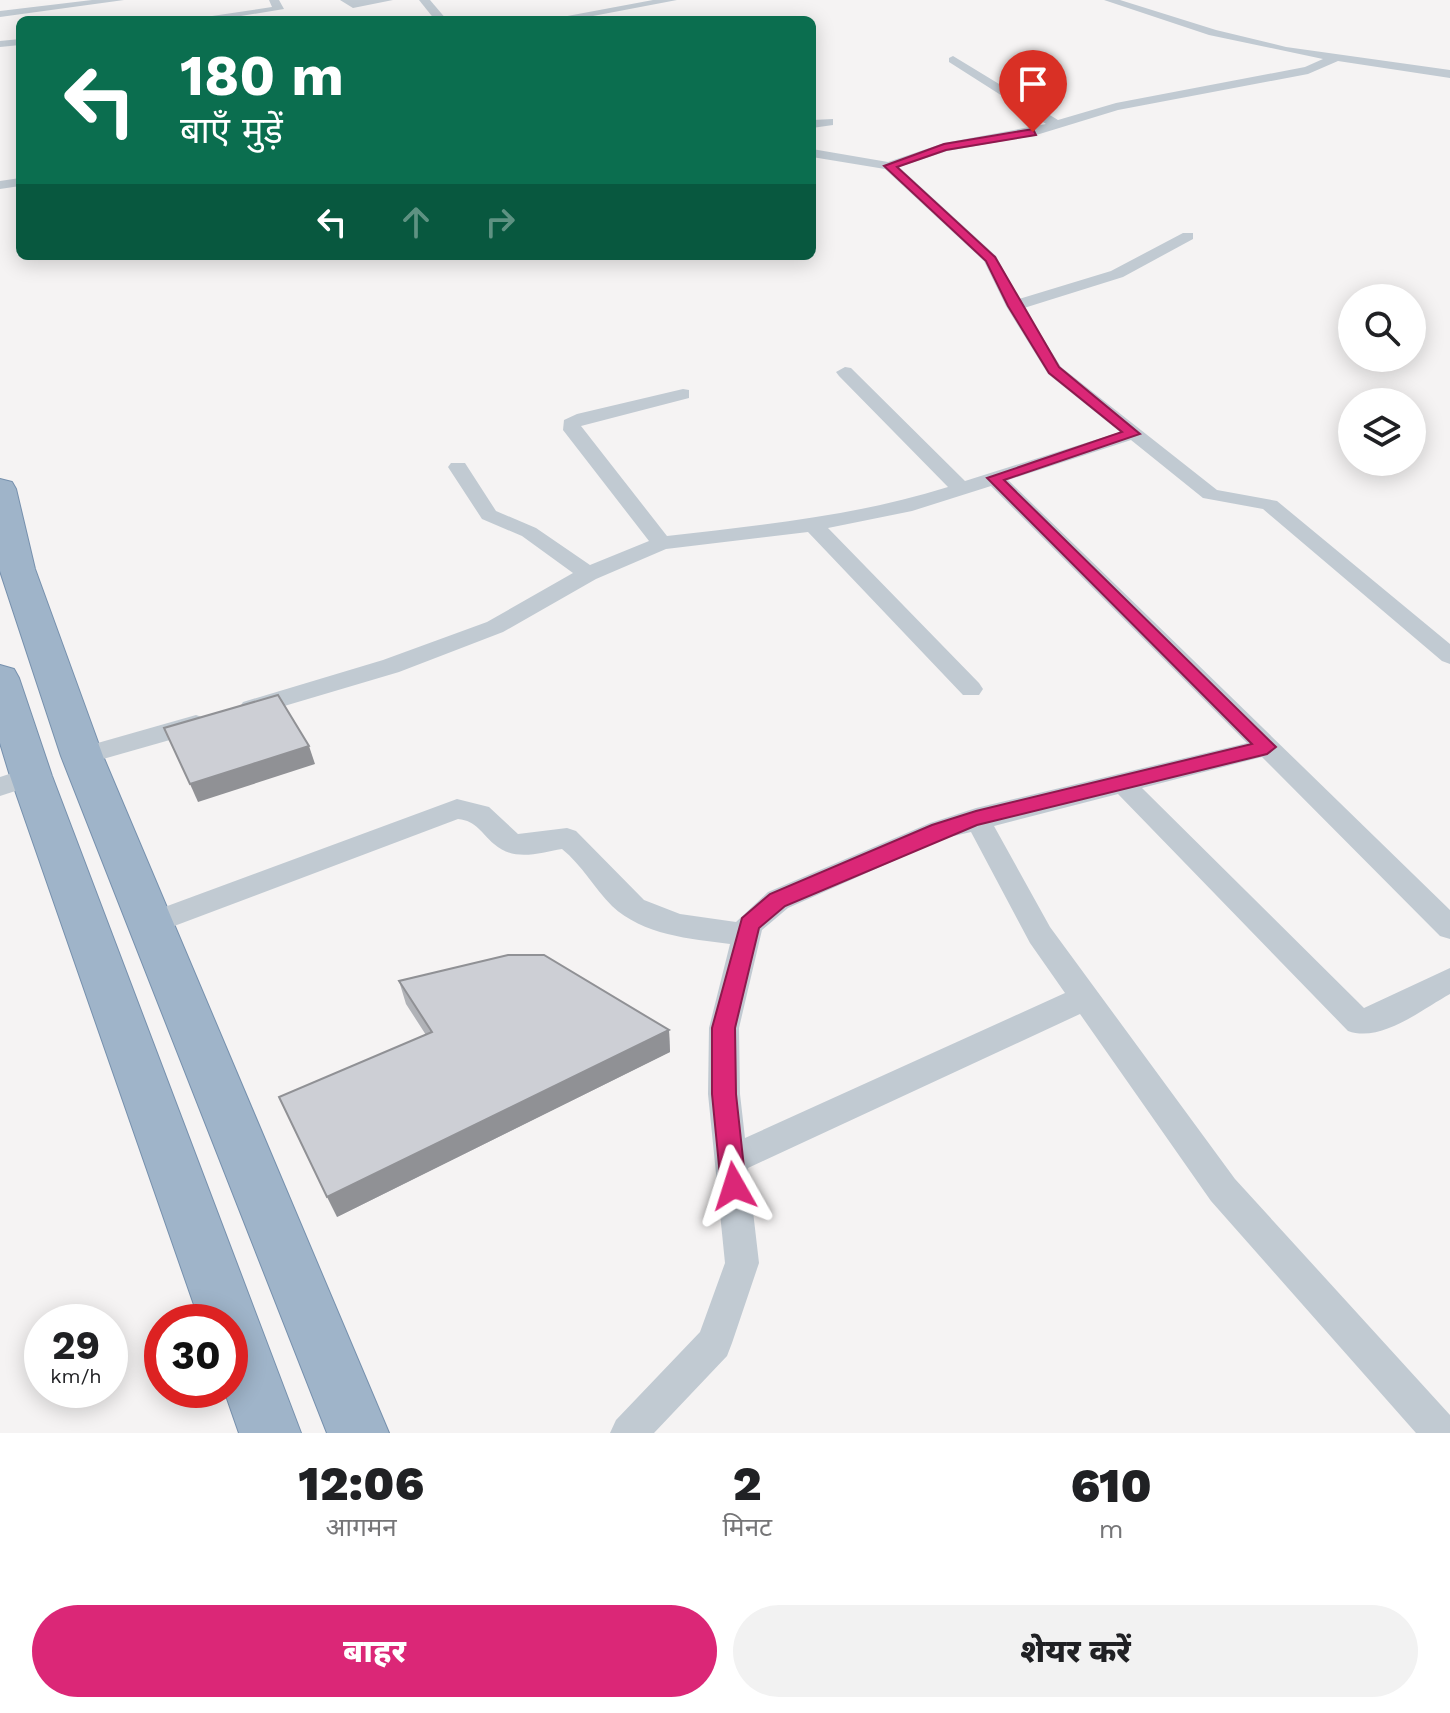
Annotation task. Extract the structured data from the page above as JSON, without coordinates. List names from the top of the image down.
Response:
{
  "page": {
    "turn": ["180 m", "बाएँ मुड़ें"],
    "speed": "29 km/h",
    "limit": "30",
    "eta": [
      "12:06",
      "आगमन",
      "2",
      "मिनट",
      "610",
      "m"
    ],
    "buttons": ["बाहर", "शेयर करें"]
  }
}
